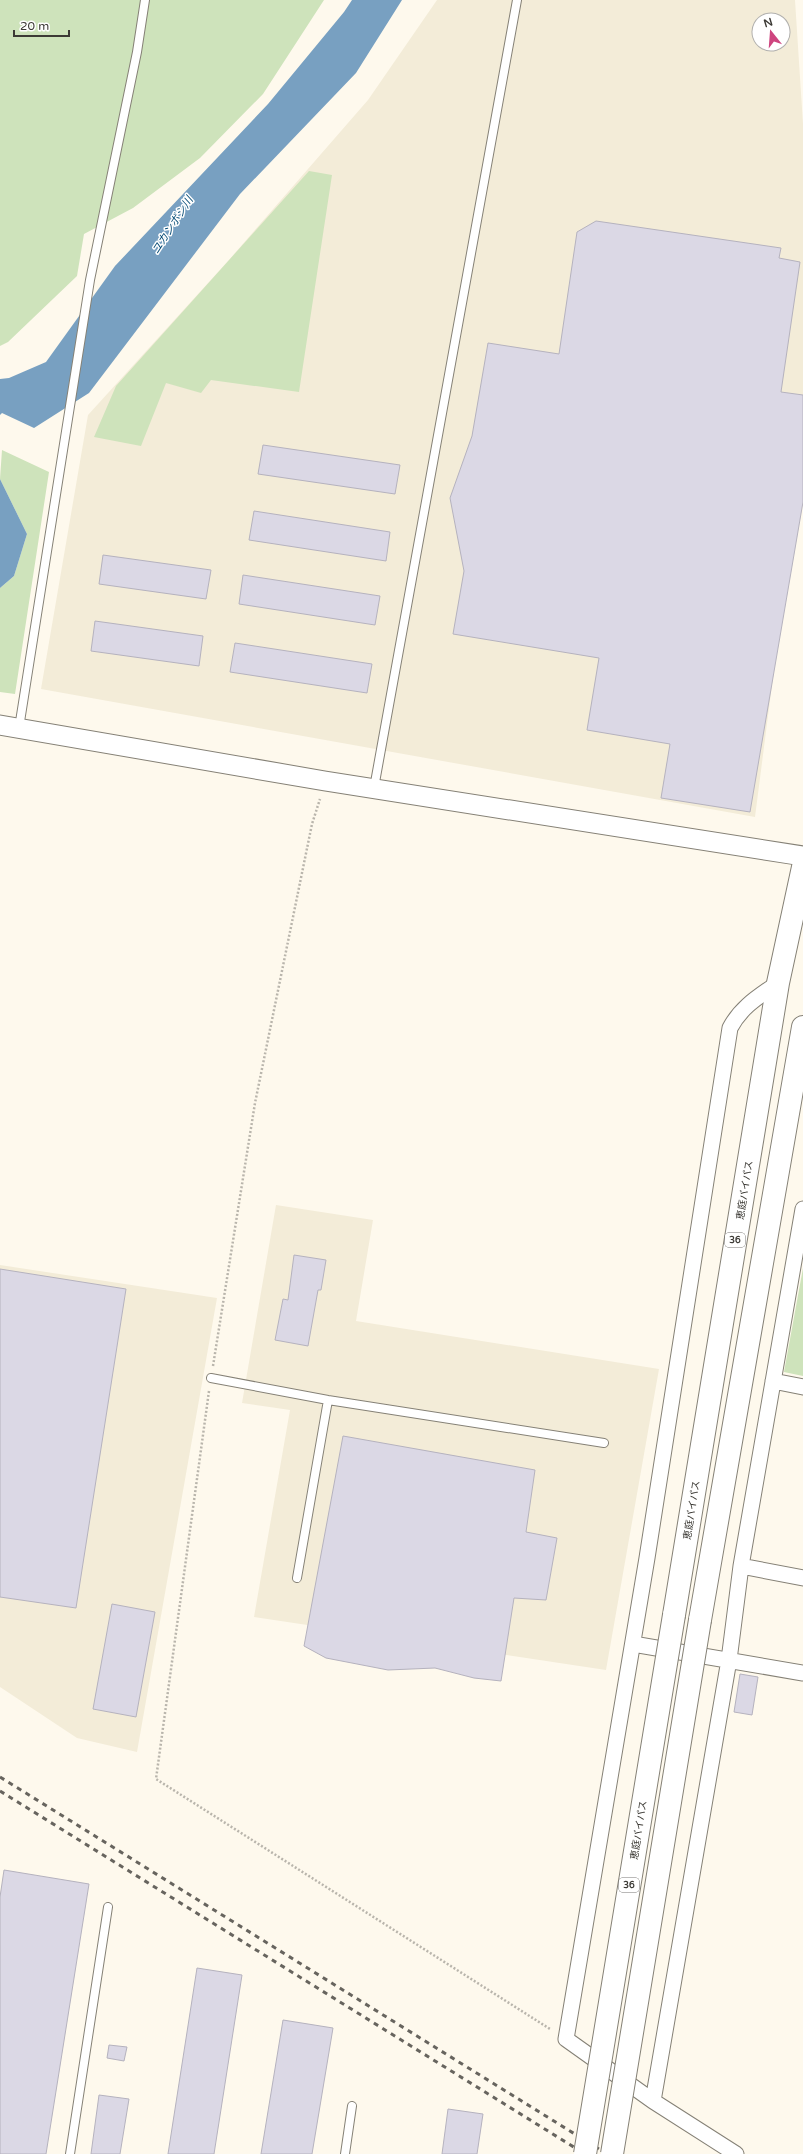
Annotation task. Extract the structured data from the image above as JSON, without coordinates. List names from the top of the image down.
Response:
{
  "streets": {
    "highway": ["恵庭バイパス", "36"]
  },
  "water": ["ユカンボシ川"],
  "scale_bar": "20 m",
  "north": "top"
}
